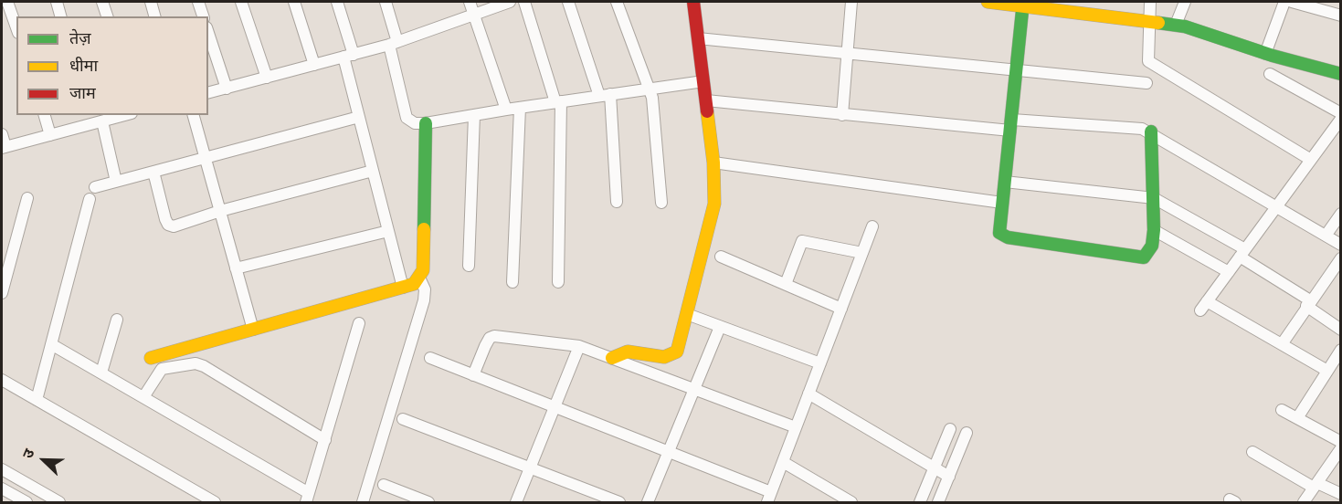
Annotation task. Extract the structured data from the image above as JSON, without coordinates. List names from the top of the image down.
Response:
{
  "legend": ["तेज़", "धीमा", "जाम"],
  "north": "top left"
}
